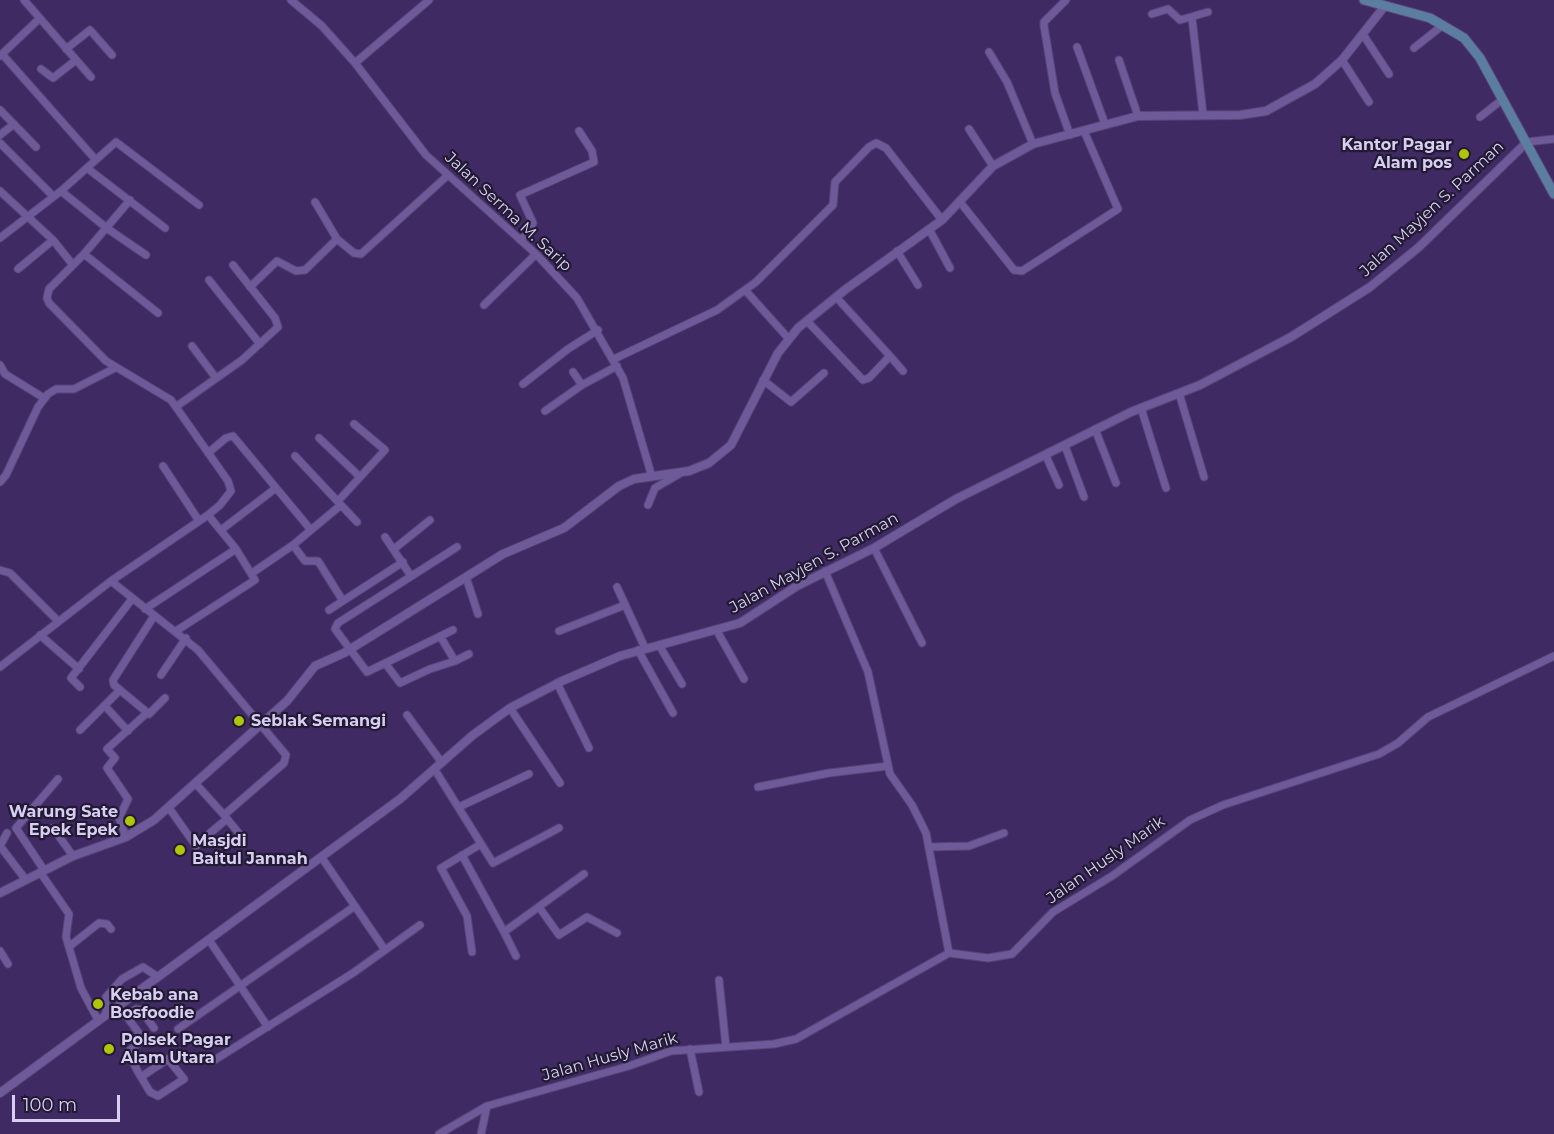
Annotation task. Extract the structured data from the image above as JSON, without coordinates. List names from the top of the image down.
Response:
{
  "streets": {
    "street": ["Jalan Mayjen S. Parman", "Jalan Serma M. Sarip", "Jalan Husly Marik"]
  },
  "places": [
    "Kantor Pagar Alam pos",
    "Seblak Semangi",
    "Warung Sate Epek Epek",
    "Masjdi Baitul Jannah",
    "Kebab ana Bosfoodie",
    "Polsek Pagar Alam Utara"
  ],
  "scale_bar": "100 m"
}
